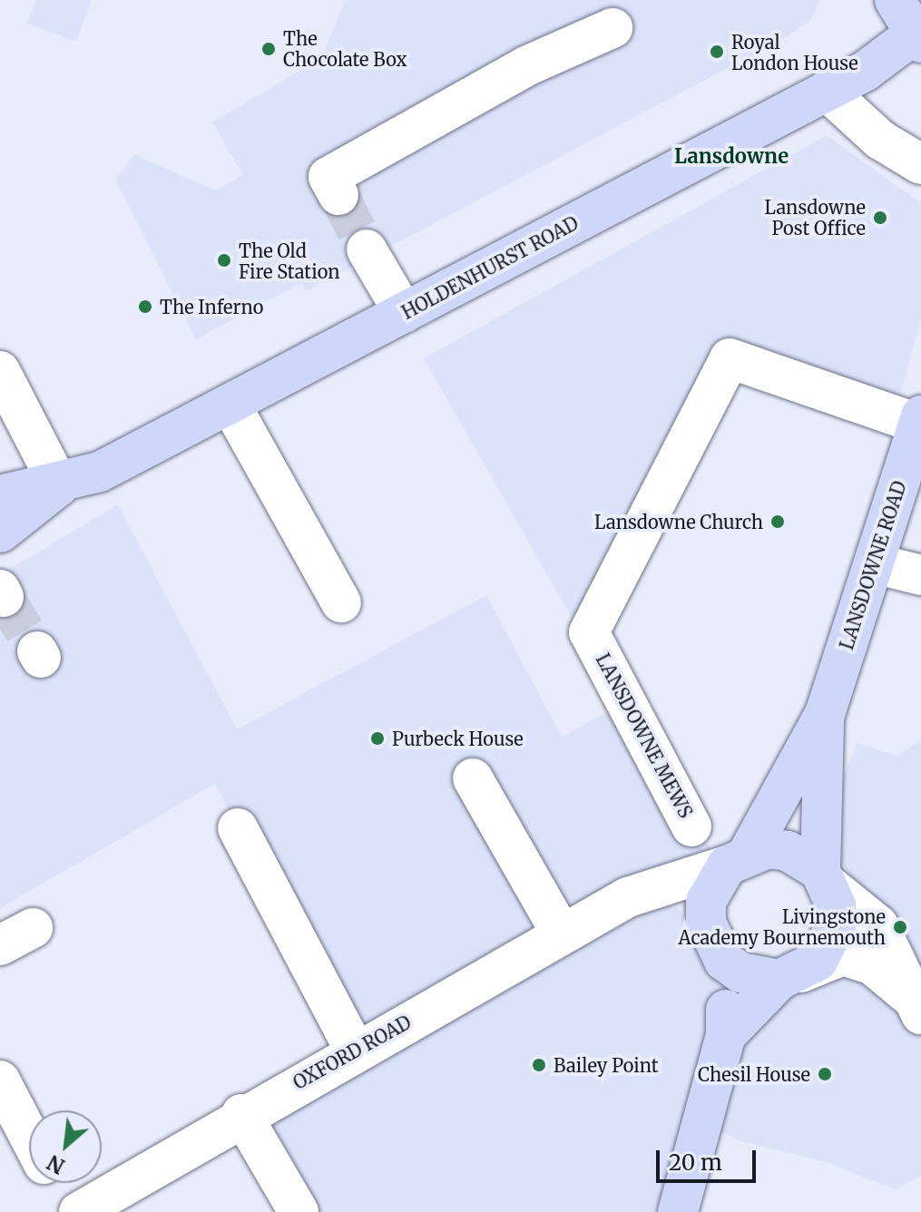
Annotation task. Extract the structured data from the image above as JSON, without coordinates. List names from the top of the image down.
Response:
{
  "streets": {
    "main road": ["HOLDENHURST ROAD", "LANSDOWNE ROAD"],
    "street": ["LANSDOWNE MEWS", "OXFORD ROAD"]
  },
  "crossings": [
    ["LANSDOWNE ROAD", "LANSDOWNE MEWS"],
    ["LANSDOWNE ROAD", "OXFORD ROAD"]
  ],
  "districts": ["Lansdowne"],
  "places": [
    "The Chocolate Box",
    "Royal London House",
    "Lansdowne Post Office",
    "The Old Fire Station",
    "The Inferno",
    "Lansdowne Church",
    "Purbeck House",
    "Livingstone Academy Bournemouth",
    "Bailey Point",
    "Chesil House"
  ],
  "scale_bar": "20 m",
  "north": "bottom left"
}
